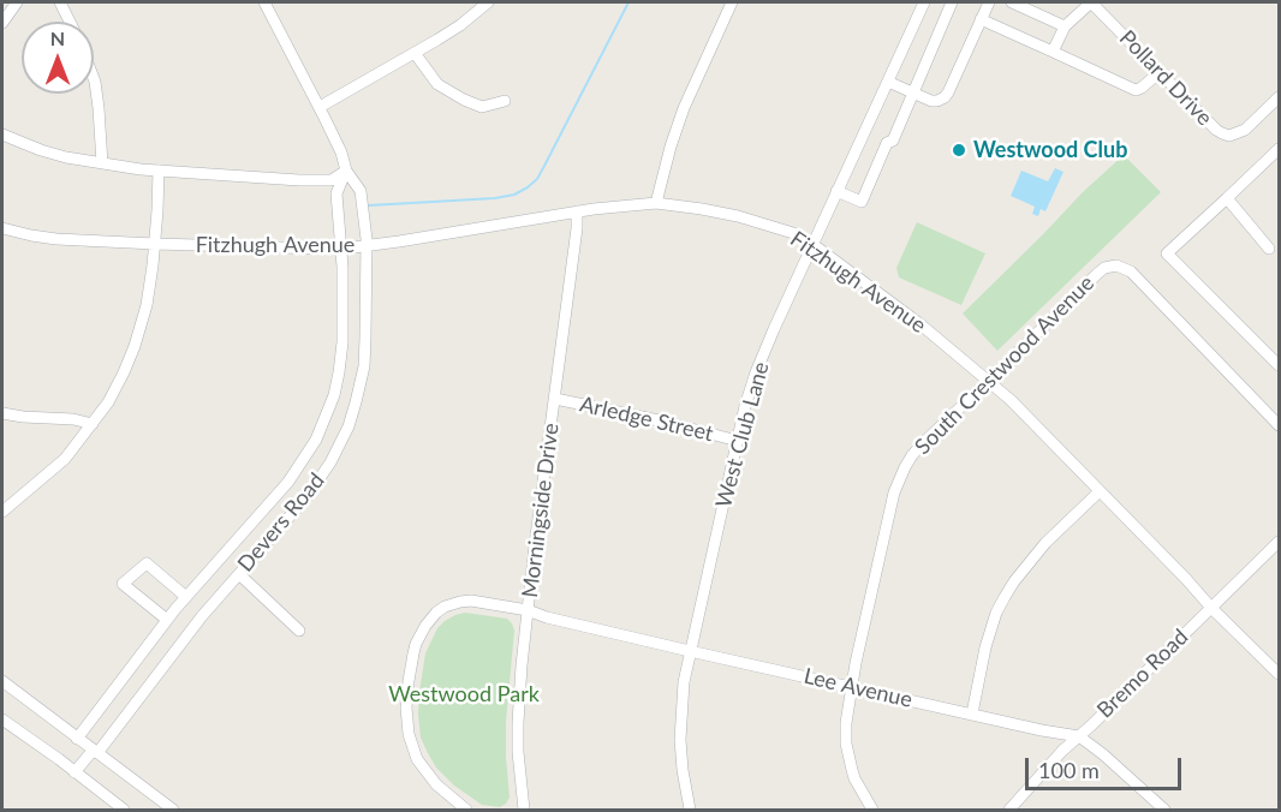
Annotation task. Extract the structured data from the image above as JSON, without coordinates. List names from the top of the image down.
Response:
{
  "streets": {
    "street": [
      "Pollard Drive",
      "Fitzhugh Avenue",
      "South Crestwood Avenue",
      "Arledge Street",
      "West Club Lane",
      "Morningside Drive",
      "Devers Road",
      "Bremo Road",
      "Lee Avenue"
    ]
  },
  "crossings": [
    ["Fitzhugh Avenue", "South Crestwood Avenue"],
    ["Fitzhugh Avenue", "West Club Lane"],
    ["Fitzhugh Avenue", "Morningside Drive"],
    ["Fitzhugh Avenue", "Devers Road"],
    ["Fitzhugh Avenue", "Bremo Road"],
    ["South Crestwood Avenue", "Lee Avenue"],
    ["Arledge Street", "West Club Lane"],
    ["Arledge Street", "Morningside Drive"],
    ["West Club Lane", "Lee Avenue"],
    ["Morningside Drive", "Lee Avenue"],
    ["Bremo Road", "Lee Avenue"]
  ],
  "parks": ["Westwood Park"],
  "places": ["Westwood Club"],
  "scale_bar": "100 m",
  "north": "top"
}
